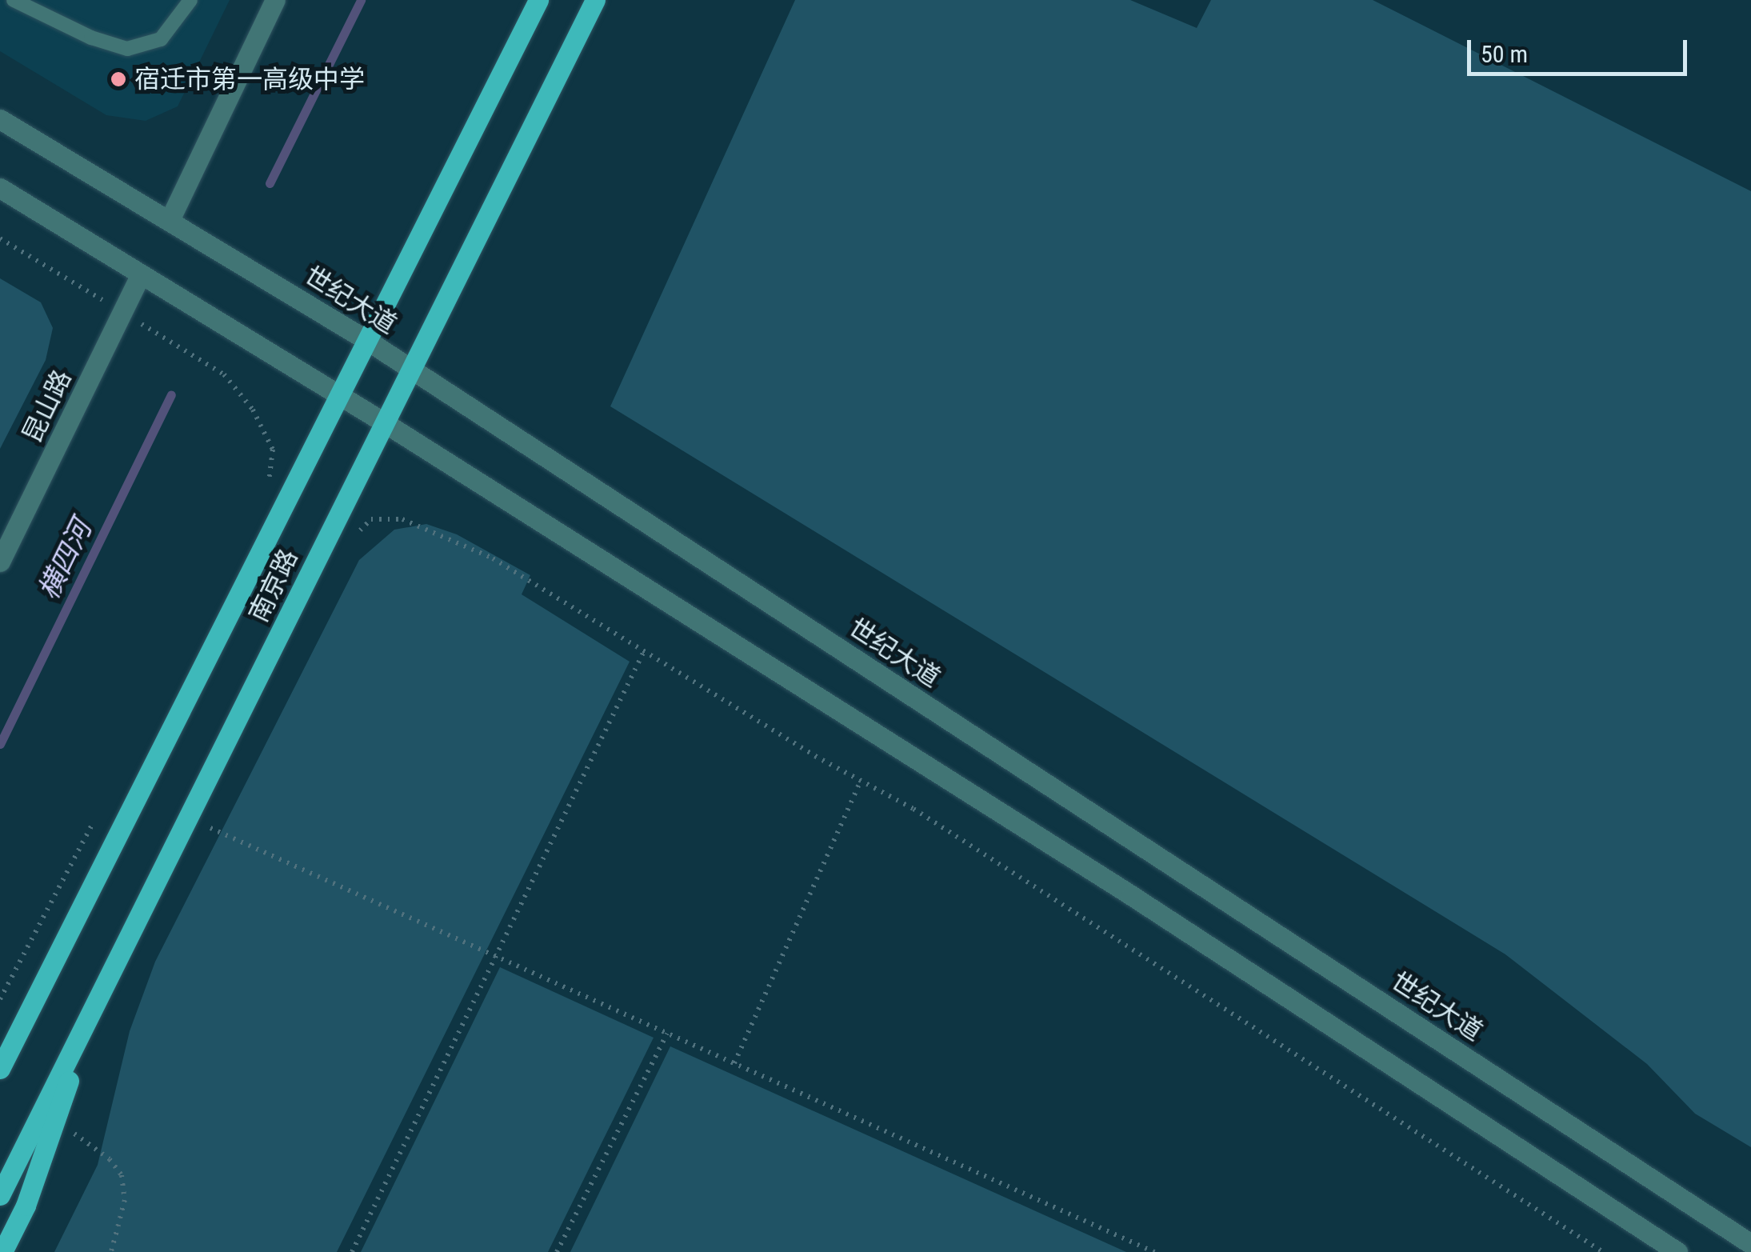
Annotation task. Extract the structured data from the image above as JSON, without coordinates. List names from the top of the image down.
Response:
{
  "streets": {
    "main road": ["南京路"],
    "street": ["世纪大道", "昆山路"]
  },
  "crossings": [
    ["世纪大道", "南京路"]
  ],
  "water": ["横四河"],
  "places": ["宿迁市第一高级中学"],
  "scale_bar": "50 m"
}
